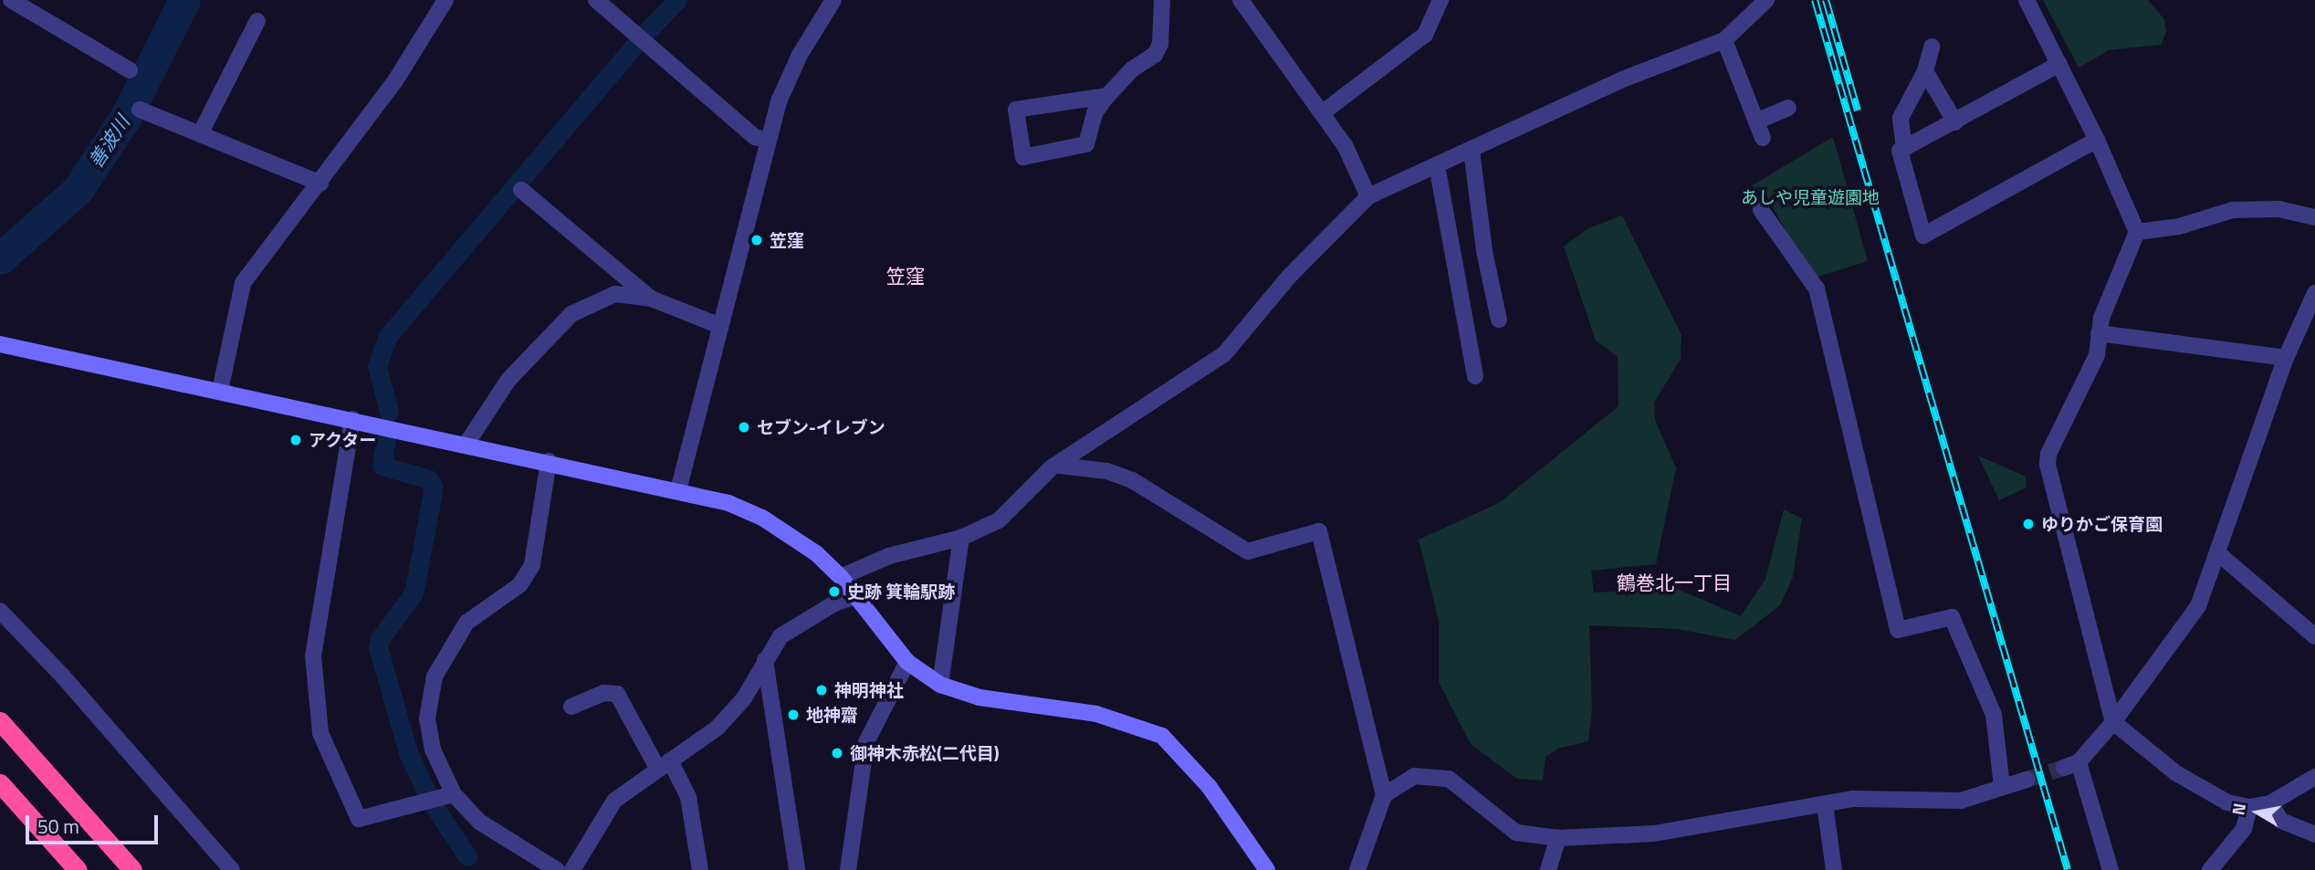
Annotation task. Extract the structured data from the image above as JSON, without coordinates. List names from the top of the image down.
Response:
{
  "districts": ["笠窪", "鶴巻北一丁目"],
  "water": ["善波川"],
  "parks": ["あしや児童遊園地"],
  "places": [
    "笠窪",
    "セブン-イレブン",
    "アクター",
    "ゆりかご保育園",
    "史跡 箕輪駅跡",
    "神明神社",
    "地神齋",
    "御神木赤松(二代目)"
  ],
  "scale_bar": "50 m",
  "north": "left"
}
